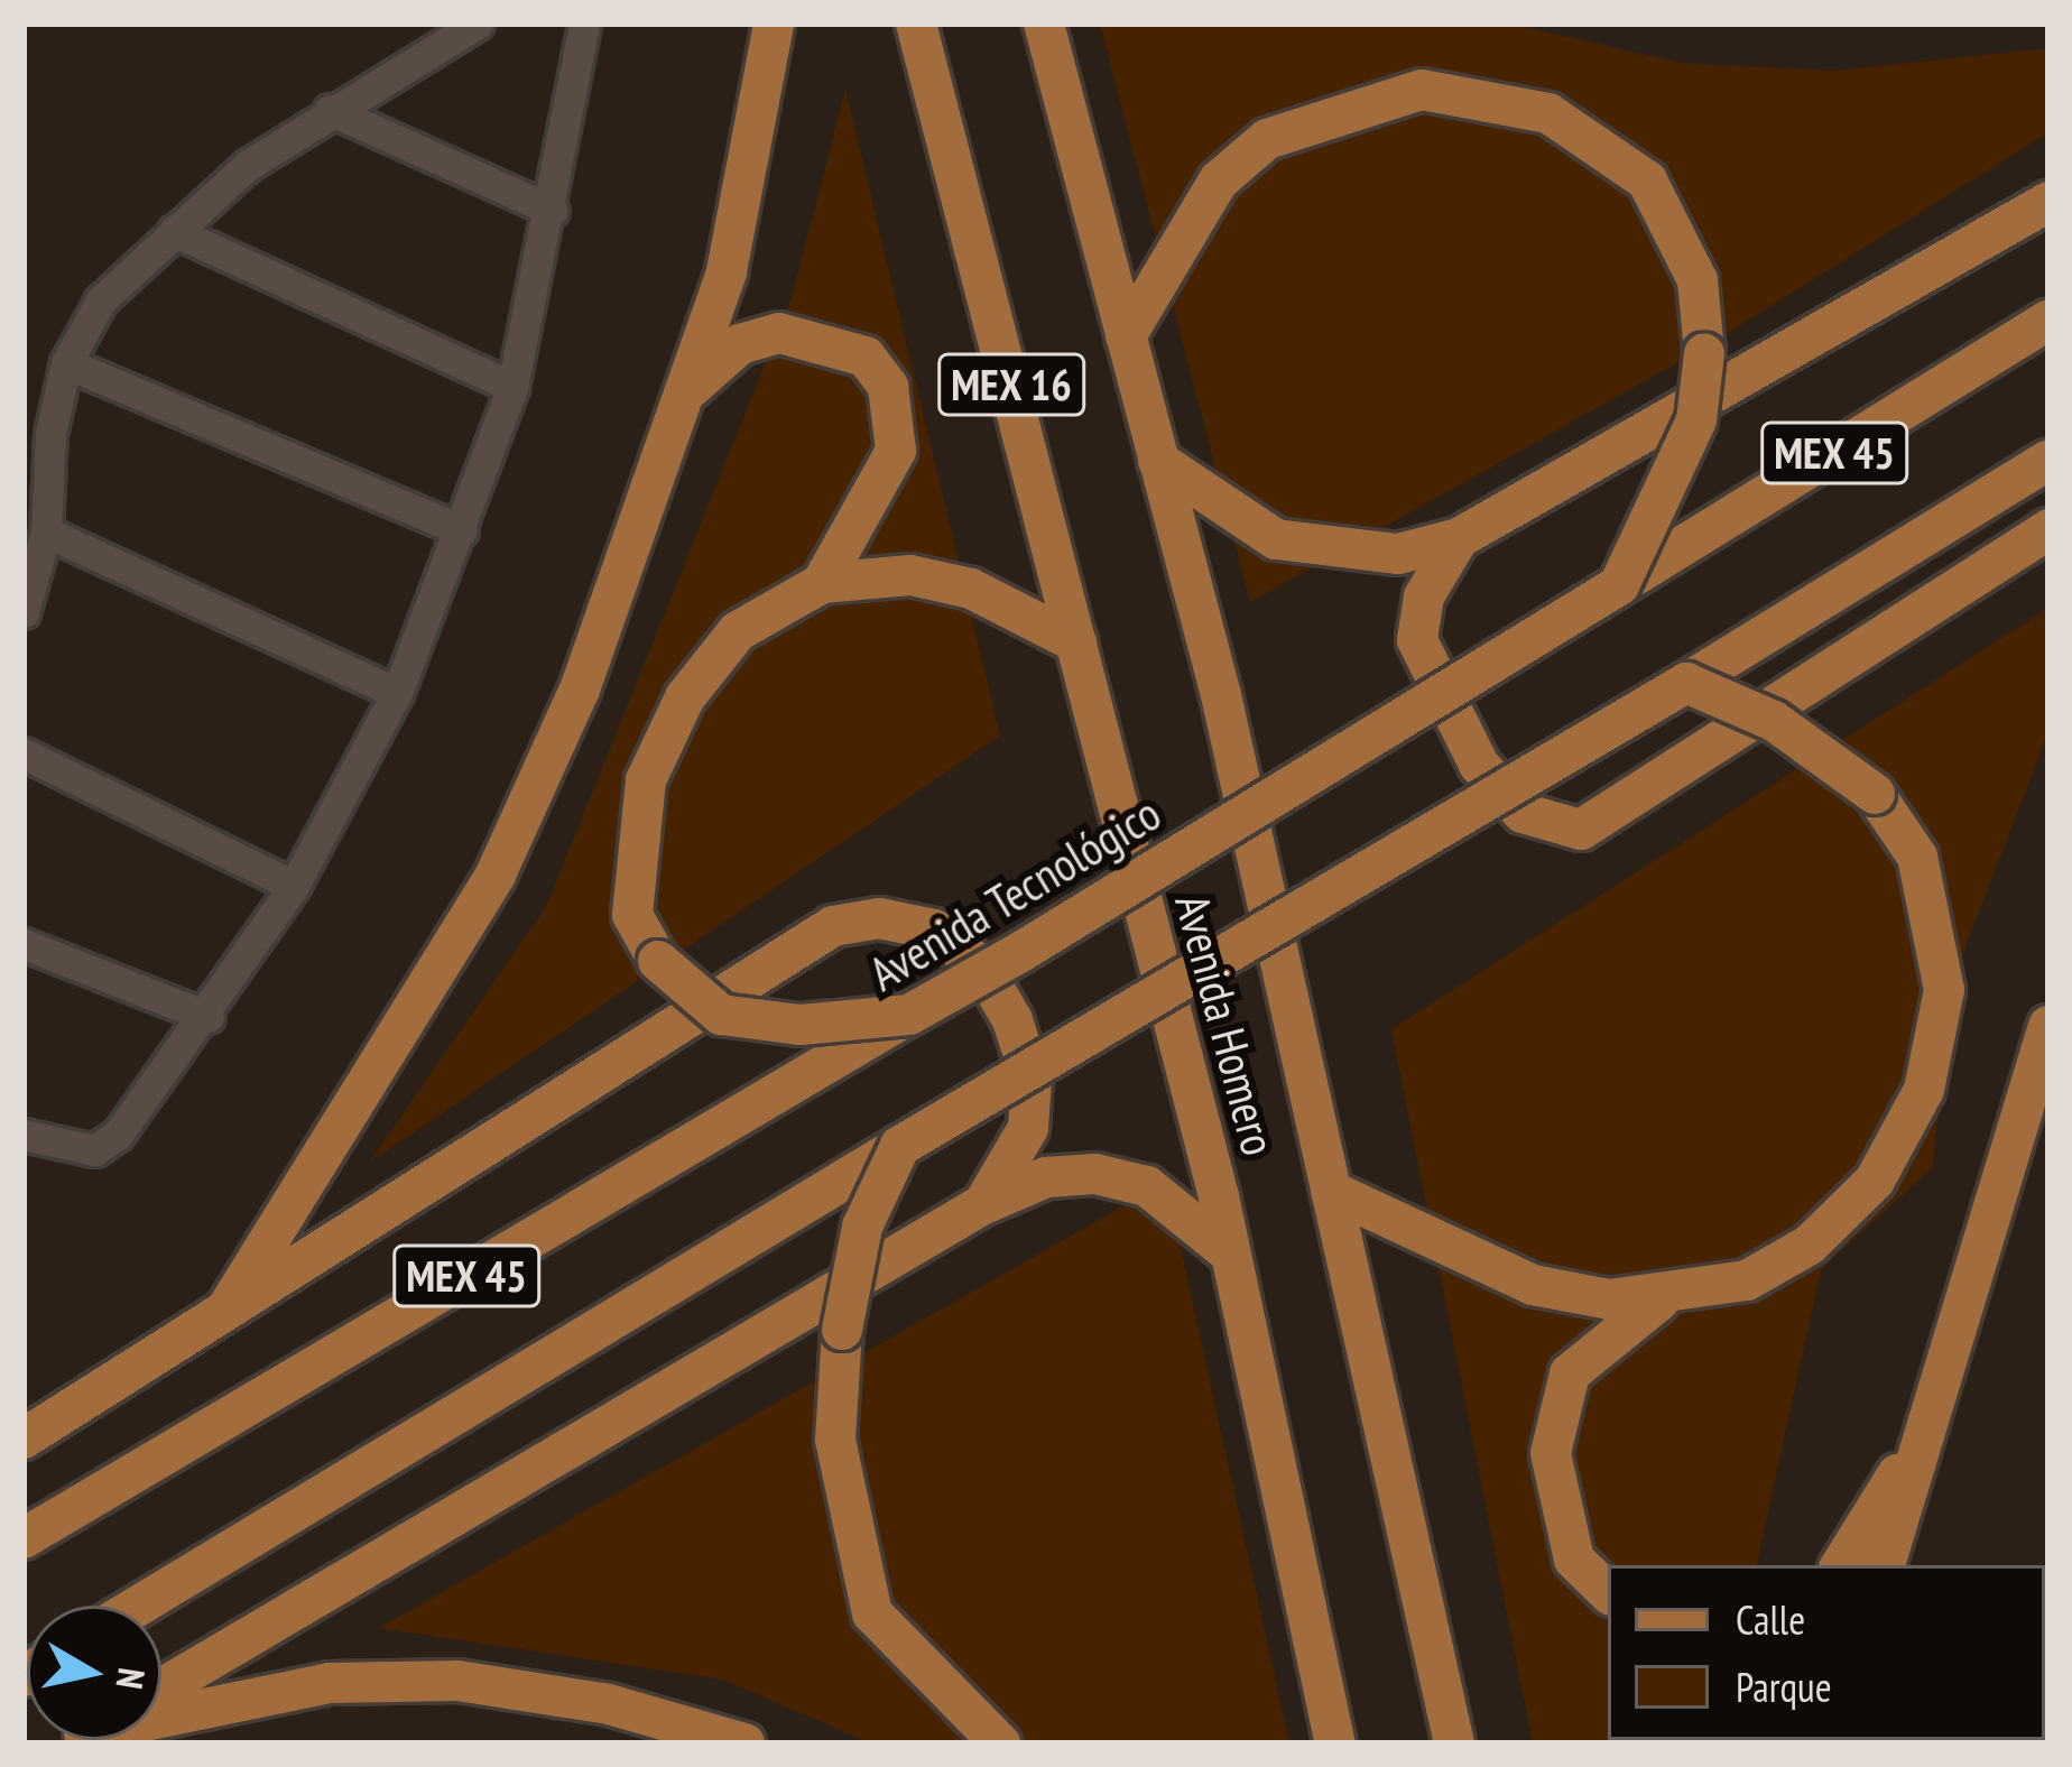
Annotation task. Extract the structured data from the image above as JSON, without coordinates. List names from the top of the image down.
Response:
{
  "streets": {
    "main road": [
      "MEX 16",
      "MEX 45",
      "Avenida Tecnológico",
      "Avenida Homero"
    ]
  },
  "legend": ["Calle", "Parque"],
  "north": "right"
}
